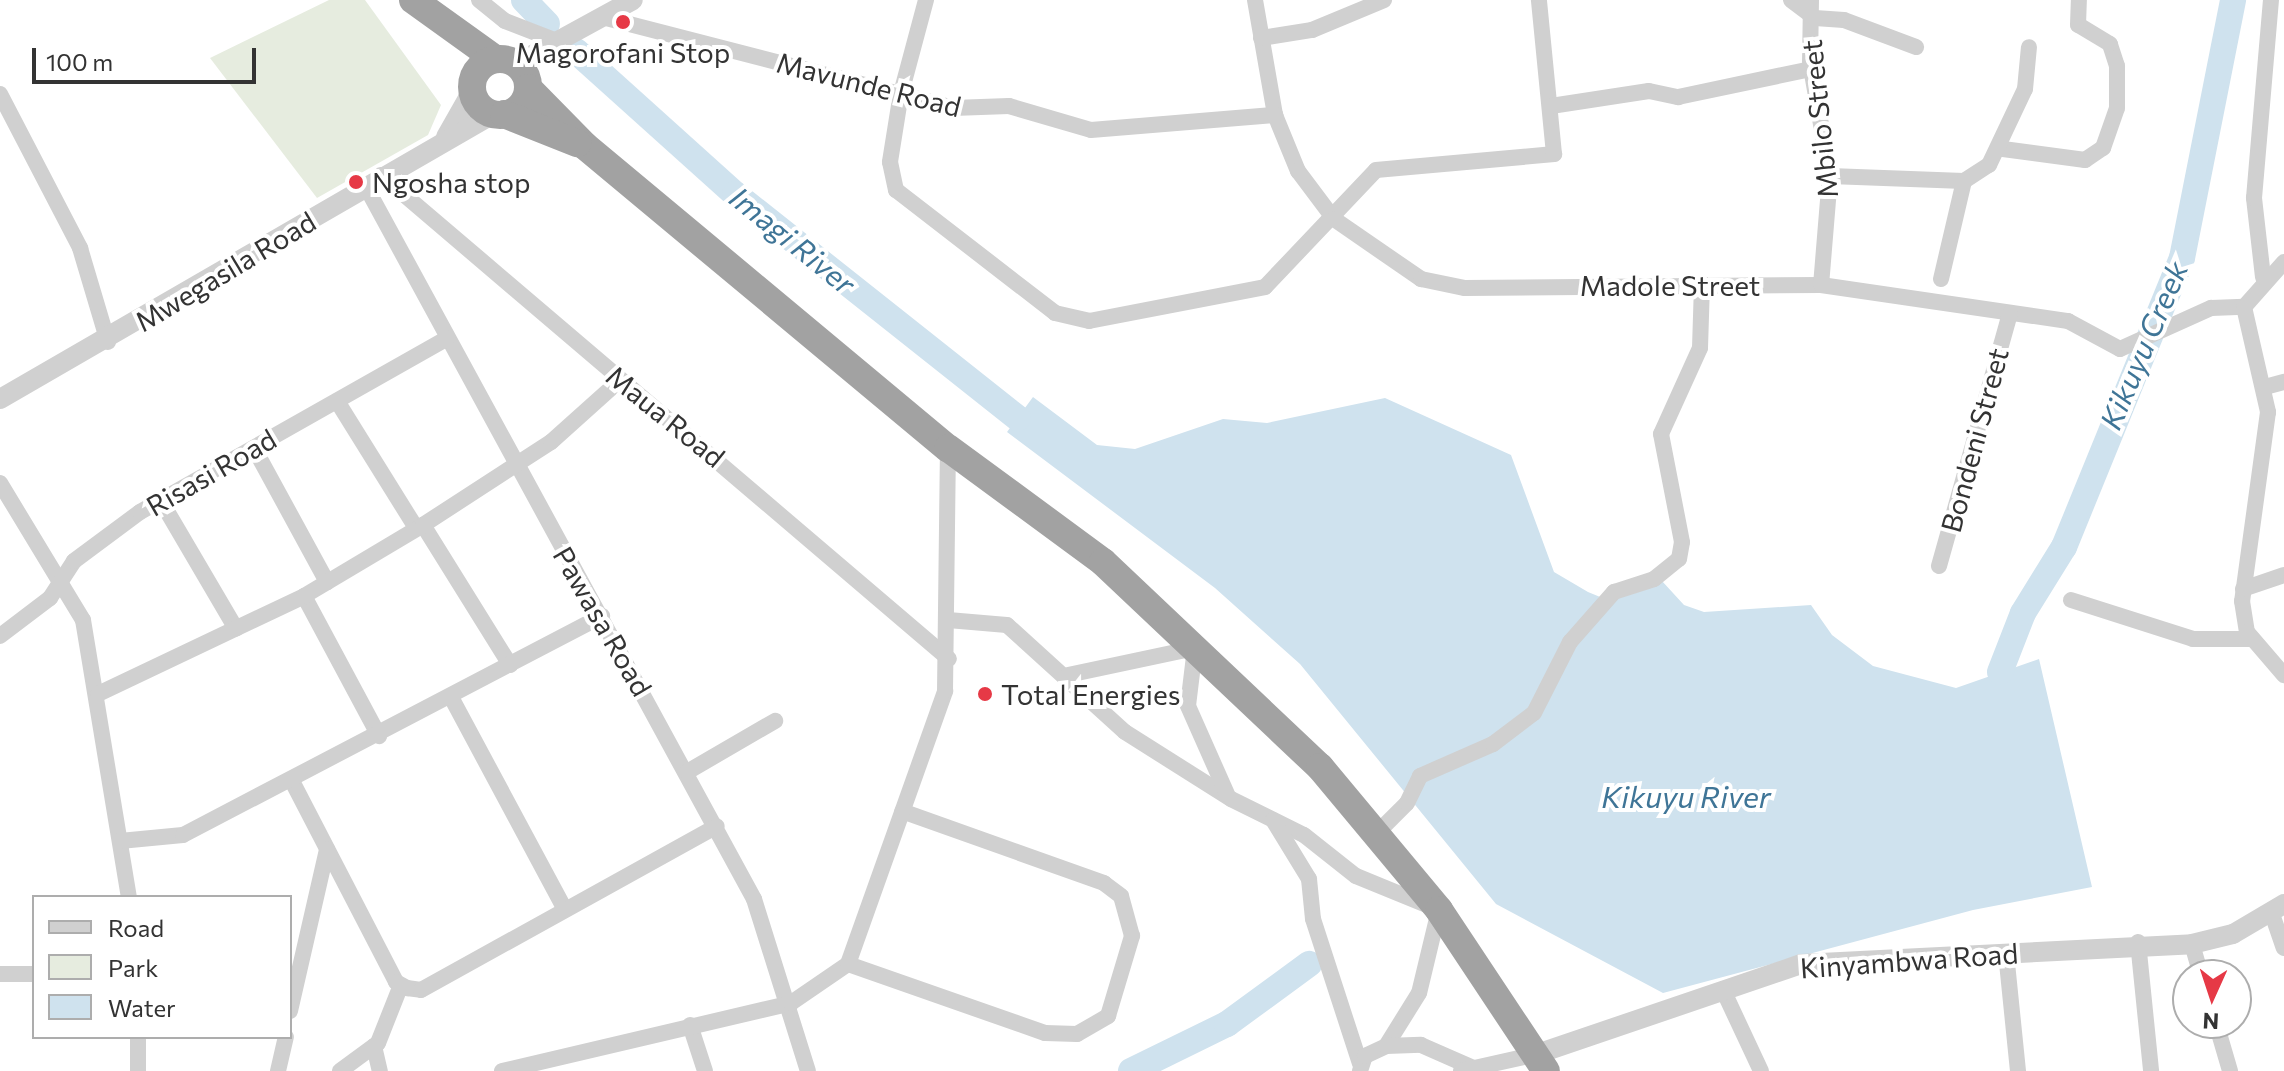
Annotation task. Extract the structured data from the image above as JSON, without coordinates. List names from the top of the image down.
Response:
{
  "streets": {
    "street": [
      "Mavunde Road",
      "Mbilo Street",
      "Mwegasila Road",
      "Madole Street",
      "Maua Road",
      "Bondeni Street",
      "Risasi Road",
      "Pawasa Road",
      "Kinyambwa Road"
    ]
  },
  "crossings": [
    ["Mavunde Road", "Madole Street"],
    ["Mbilo Street", "Madole Street"],
    ["Mwegasila Road", "Maua Road"],
    ["Mwegasila Road", "Pawasa Road"],
    ["Madole Street", "Bondeni Street"],
    ["Maua Road", "Pawasa Road"],
    ["Risasi Road", "Pawasa Road"]
  ],
  "water": ["Imagi River", "Kikuyu Creek", "Kikuyu River"],
  "places": ["Magorofani Stop", "Ngosha stop", "Total Energies"],
  "legend": ["Road", "Park", "Water"],
  "scale_bar": "100 m",
  "north": "bottom"
}
